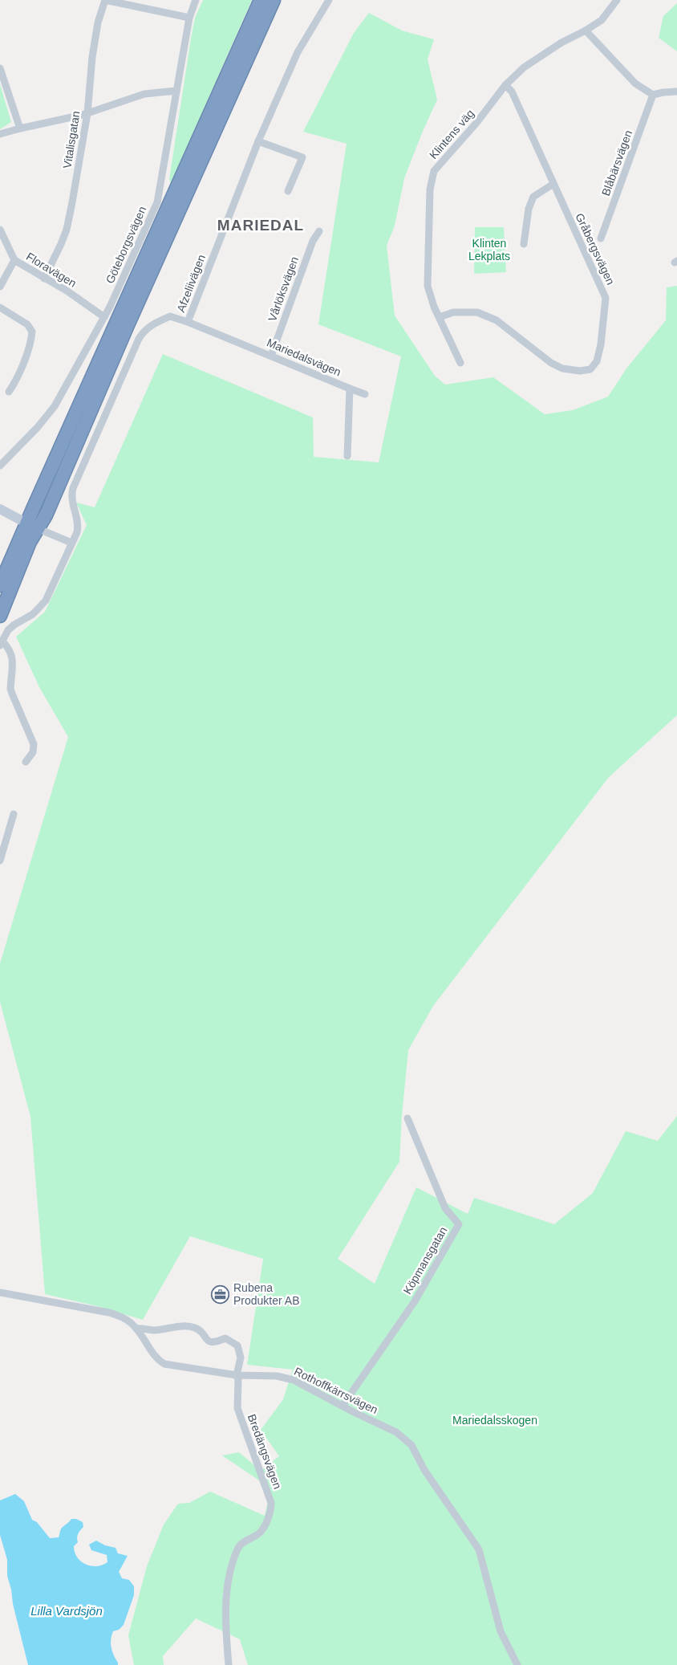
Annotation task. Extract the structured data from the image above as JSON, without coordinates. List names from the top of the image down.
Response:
{
  "streets": {
    "street": [
      "Klintens väg",
      "Vitalisgatan",
      "Blåbärsvägen",
      "Göteborgsvägen",
      "Gråbergsvägen",
      "Floravägen",
      "Afzeliivägen",
      "Vårlöksvägen",
      "Mariedalsvägen",
      "Köpmansgatan",
      "Rothoffkärrsvägen",
      "Bredängsvägen"
    ]
  },
  "crossings": [
    ["Klintens väg", "Gråbergsvägen"],
    ["Vitalisgatan", "Floravägen"],
    ["Göteborgsvägen", "Floravägen"],
    ["Afzeliivägen", "Mariedalsvägen"],
    ["Vårlöksvägen", "Mariedalsvägen"],
    ["Köpmansgatan", "Rothoffkärrsvägen"],
    ["Rothoffkärrsvägen", "Bredängsvägen"]
  ],
  "districts": ["MARIEDAL"],
  "water": ["Lilla Vardsjön"],
  "parks": ["Klinten Lekplats", "Mariedalsskogen"],
  "places": {
    "office": ["Rubena Produkter AB"]
  }
}
